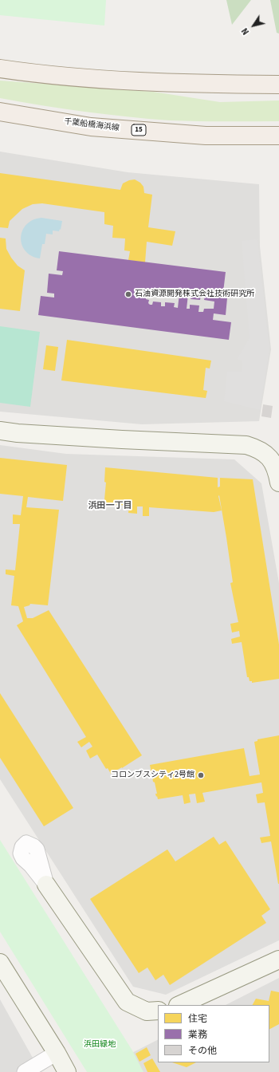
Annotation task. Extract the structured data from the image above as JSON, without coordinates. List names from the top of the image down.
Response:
{
  "streets": {
    "main road": ["千葉船橋海浜線", "15"]
  },
  "districts": ["浜田一丁目"],
  "parks": ["浜田緑地"],
  "places": ["石油資源開発株式会社技術研究所", "コロンブスシティ2号館"],
  "legend": ["住宅", "業務", "その他"],
  "north": "bottom left"
}
